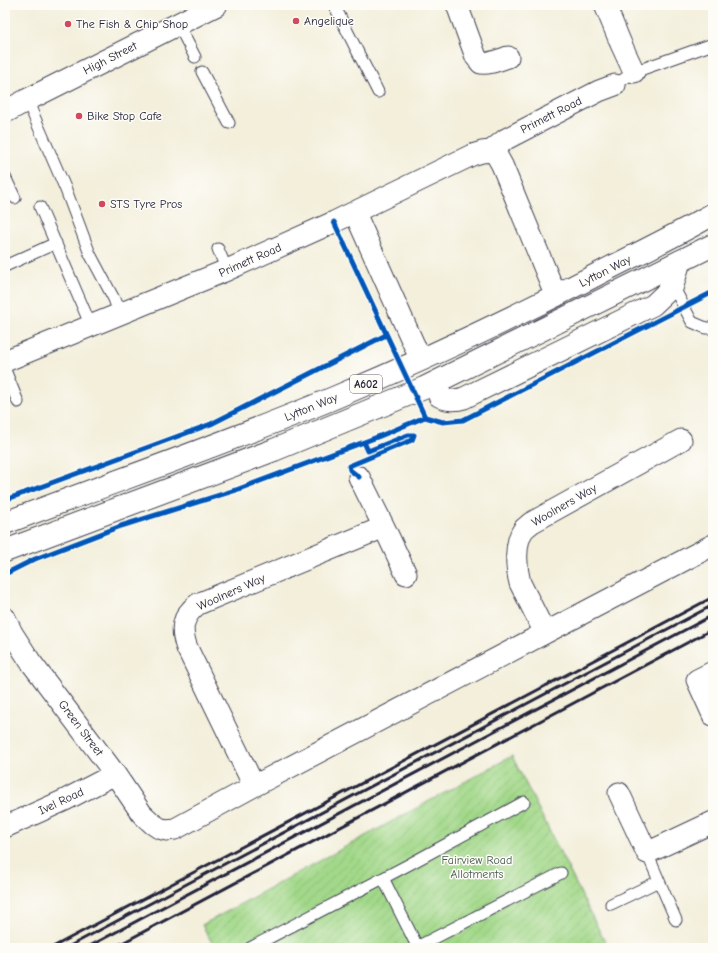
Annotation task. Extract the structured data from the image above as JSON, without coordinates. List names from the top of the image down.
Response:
{
  "streets": {
    "main road": ["High Street", "Lytton Way", "A602"],
    "street": [
      "Primett Road",
      "Woolners Way",
      "Green Street",
      "Ivel Road"
    ]
  },
  "crossings": [
    ["Woolners Way", "Green Street"],
    ["Green Street", "Ivel Road"]
  ],
  "parks": ["Fairview Road Allotments"],
  "places": [
    "Angelique",
    "The Fish & Chip Shop",
    "Bike Stop Cafe",
    "STS Tyre Pros"
  ]
}
